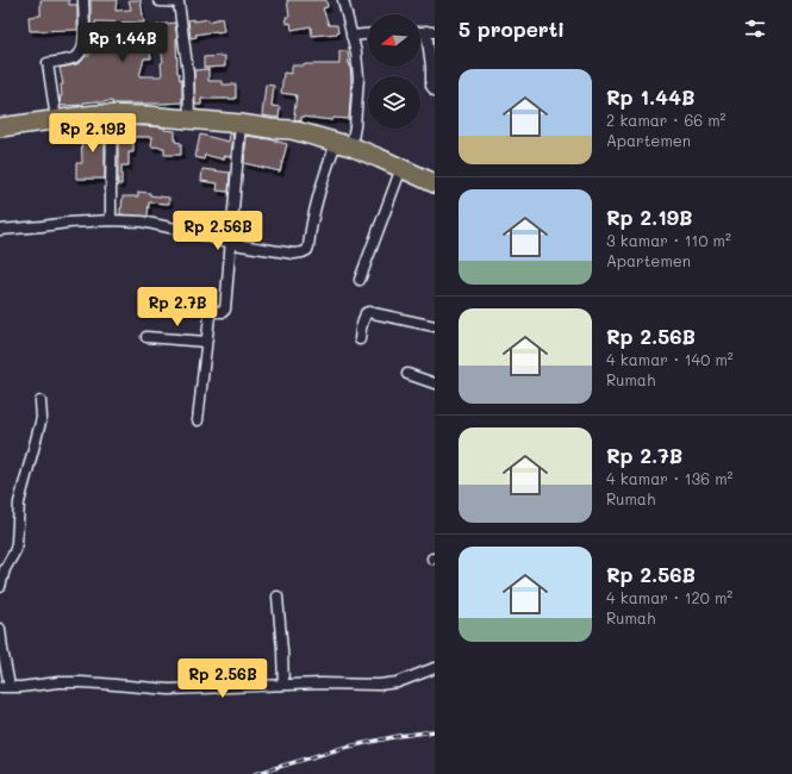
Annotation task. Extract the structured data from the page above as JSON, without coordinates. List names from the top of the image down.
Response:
{
  "north": "left",
  "page": {
    "heading": "5 properti",
    "price": [
      "Rp 1.44B",
      "Rp 2.19B",
      "Rp 2.56B",
      "Rp 2.7B",
      "Rp 2.56B"
    ],
    "list": [
      {
        "name": "Rp 1.44B",
        "note": "2 kamar · 66 m² · Apartemen"
      },
      {
        "name": "Rp 2.19B",
        "note": "3 kamar · 110 m² · Apartemen"
      },
      {
        "name": "Rp 2.56B",
        "note": "4 kamar · 140 m² · Rumah"
      },
      {
        "name": "Rp 2.7B",
        "note": "4 kamar · 136 m² · Rumah"
      },
      {
        "name": "Rp 2.56B",
        "note": "4 kamar · 120 m² · Rumah"
      }
    ]
  }
}
